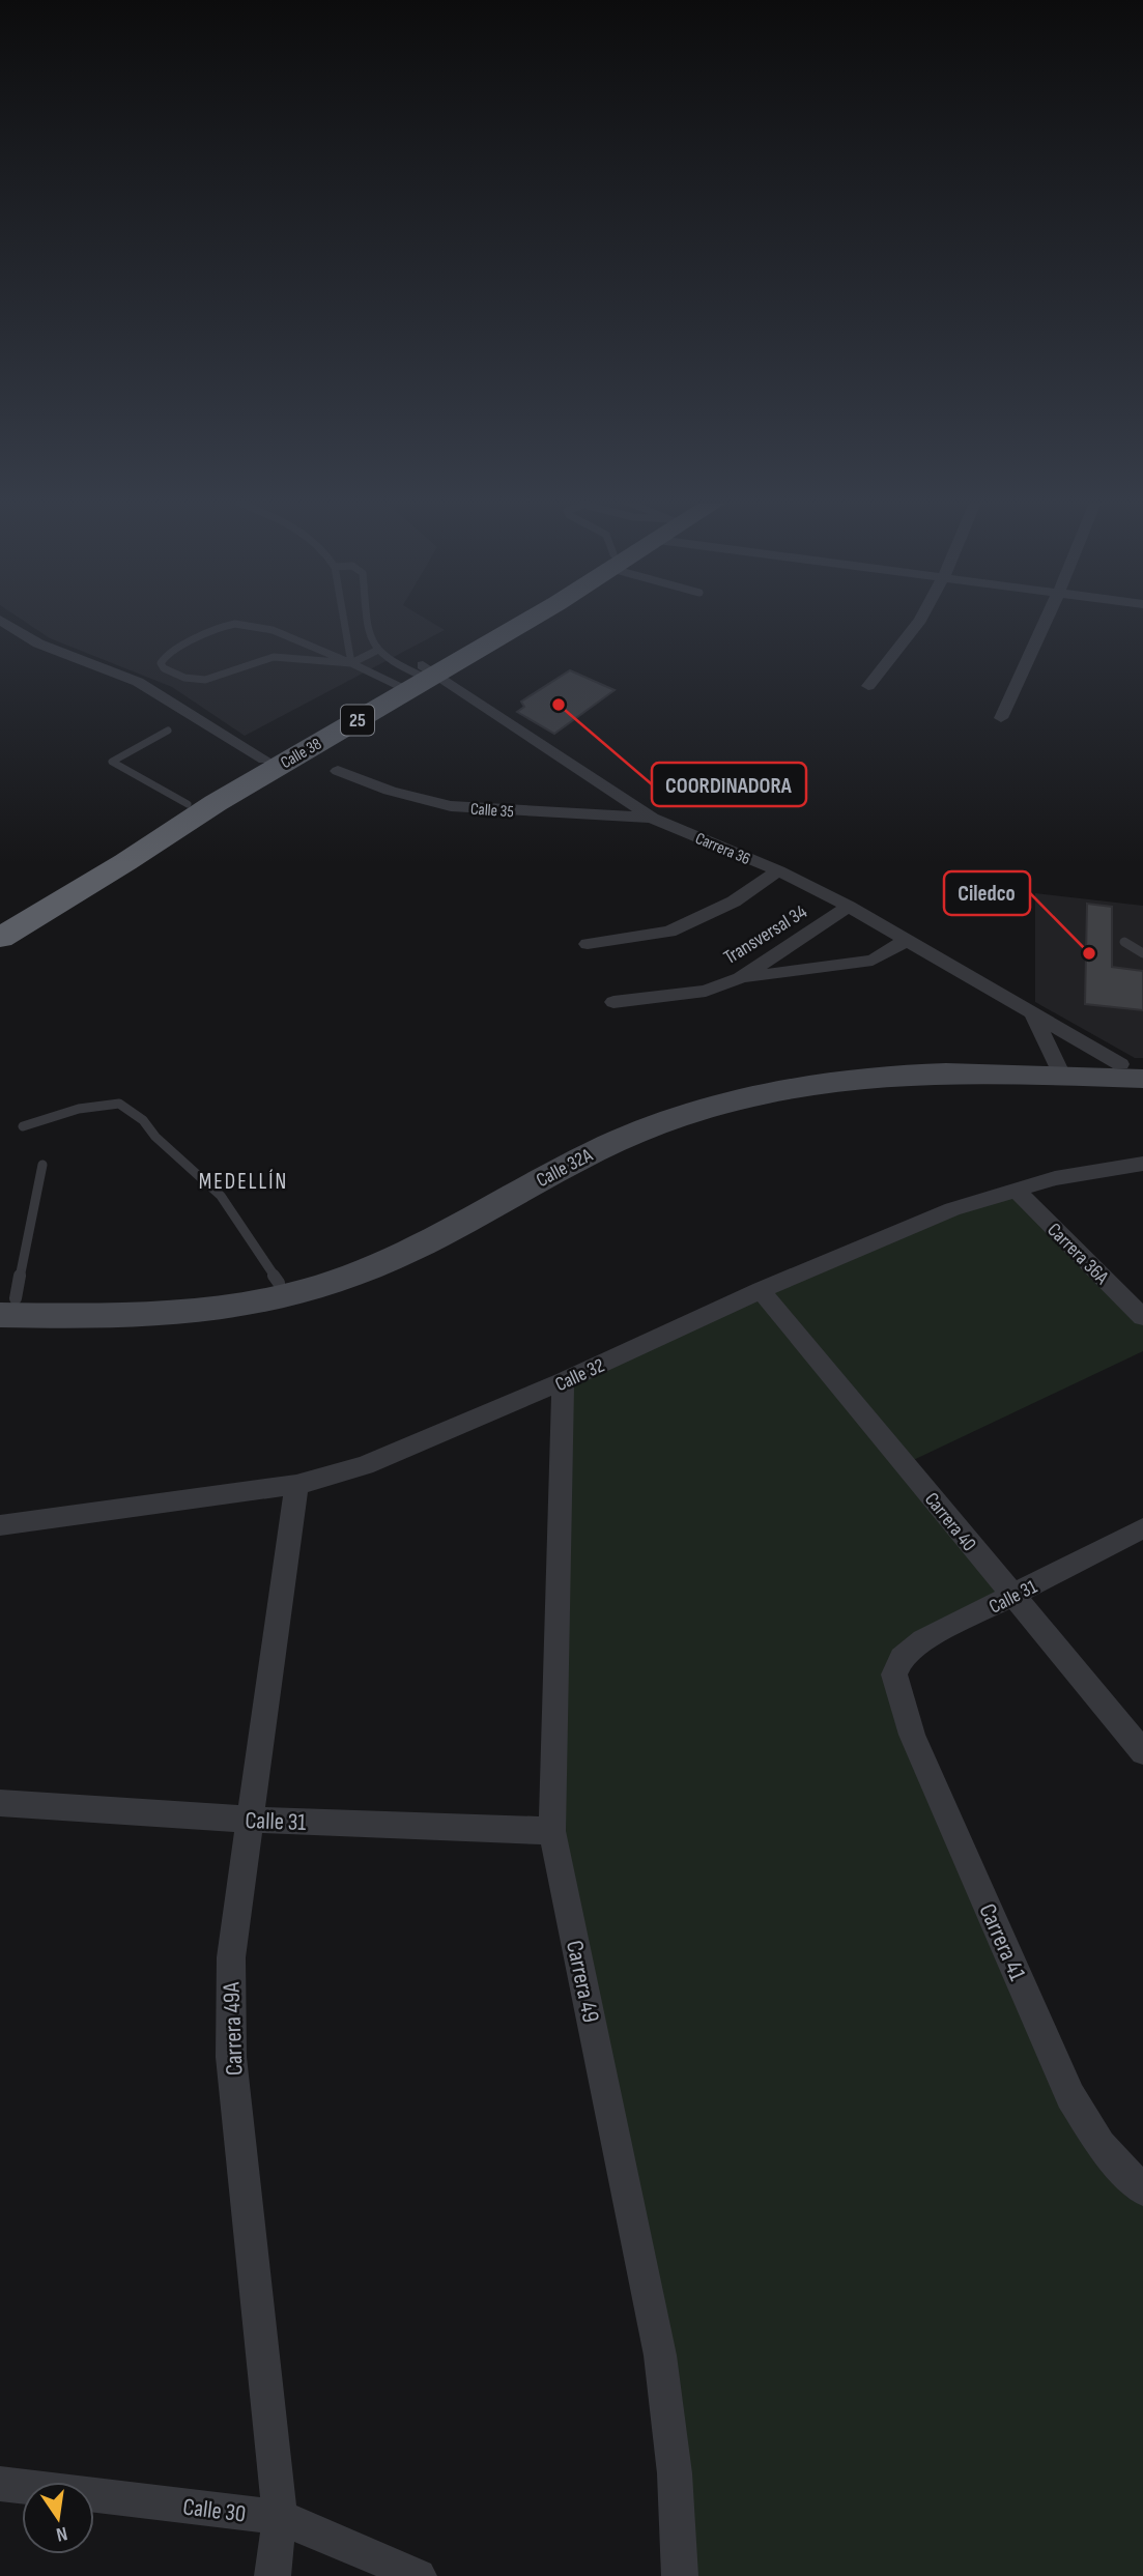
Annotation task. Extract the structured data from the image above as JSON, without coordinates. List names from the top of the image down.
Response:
{
  "streets": {
    "highway": ["25", "Calle 38"],
    "main road": ["Calle 32A"],
    "street": [
      "Calle 35",
      "Carrera 36",
      "Transversal 34",
      "Carrera 36A",
      "Calle 32",
      "Carrera 40",
      "Calle 31",
      "Carrera 41",
      "Carrera 49",
      "Carrera 49A",
      "Calle 30"
    ]
  },
  "crossings": [
    ["Calle 38", "Carrera 36"],
    ["Calle 35", "Carrera 36"],
    ["Carrera 36", "Transversal 34"],
    ["Carrera 36", "Calle 32A"],
    ["Carrera 36A", "Calle 32"],
    ["Calle 32", "Carrera 40"],
    ["Calle 32", "Carrera 49"],
    ["Calle 32", "Carrera 49A"],
    ["Carrera 40", "Calle 31"],
    ["Calle 31", "Carrera 41"],
    ["Calle 31", "Carrera 49"],
    ["Calle 31", "Carrera 49A"],
    ["Carrera 49A", "Calle 30"]
  ],
  "districts": ["MEDELLÍN"],
  "places": ["COORDINADORA", "Ciledco"],
  "north": "bottom"
}
